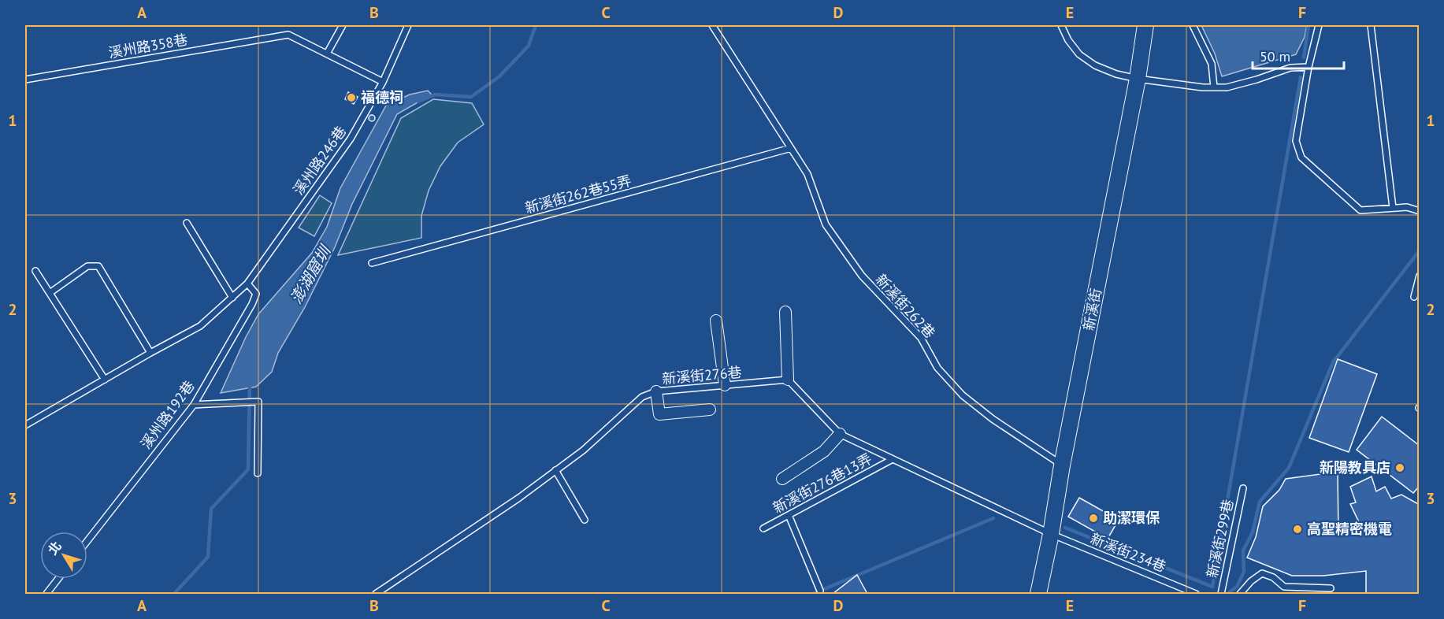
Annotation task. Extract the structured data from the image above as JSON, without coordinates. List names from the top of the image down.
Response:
{
  "streets": {
    "street": ["新溪街"],
    "lane": [
      "溪州路358巷",
      "溪州路246巷",
      "新溪街262巷55弄",
      "新溪街262巷",
      "新溪街276巷",
      "溪州路192巷",
      "新溪街276巷13弄",
      "新溪街299巷",
      "新溪街234巷"
    ]
  },
  "crossings": [
    ["溪州路358巷", "溪州路246巷"],
    ["溪州路246巷", "溪州路192巷"],
    ["新溪街262巷55弄", "新溪街262巷"],
    ["新溪街262巷", "新溪街"],
    ["新溪街", "新溪街234巷"]
  ],
  "water": ["澎湖窟圳"],
  "places": [
    "福德祠",
    "新陽教具店",
    "助潔環保",
    "高聖精密機電"
  ],
  "scale_bar": "50 m",
  "north": "top left",
  "grid": {
    "columns": [
      "A",
      "B",
      "C",
      "D",
      "E",
      "F"
    ],
    "rows": ["1", "2", "3"]
  }
}
